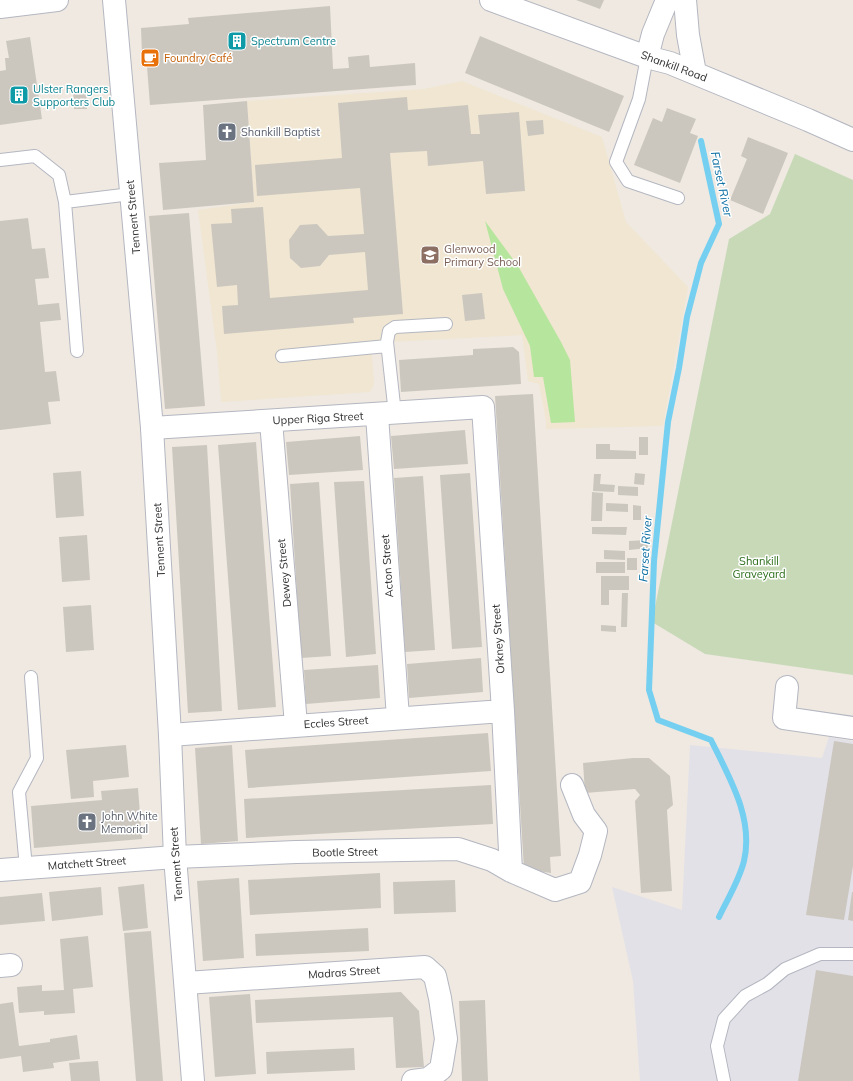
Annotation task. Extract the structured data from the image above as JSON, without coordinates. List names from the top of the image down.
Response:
{
  "streets": {
    "street": [
      "Shankill Road",
      "Tennent Street",
      "Upper Riga Street",
      "Acton Street",
      "Dewey Street",
      "Orkney Street",
      "Eccles Street",
      "Bootle Street",
      "Matchett Street",
      "Madras Street"
    ]
  },
  "crossings": [
    ["Tennent Street", "Upper Riga Street"],
    ["Tennent Street", "Eccles Street"],
    ["Tennent Street", "Bootle Street"],
    ["Tennent Street", "Matchett Street"],
    ["Tennent Street", "Madras Street"],
    ["Upper Riga Street", "Acton Street"],
    ["Upper Riga Street", "Dewey Street"],
    ["Upper Riga Street", "Orkney Street"],
    ["Acton Street", "Eccles Street"],
    ["Dewey Street", "Eccles Street"],
    ["Orkney Street", "Eccles Street"],
    ["Orkney Street", "Bootle Street"],
    ["Bootle Street", "Matchett Street"]
  ],
  "water": ["Farset River"],
  "parks": ["Shankill Graveyard"],
  "places": {
    "building": ["Spectrum Centre", "Ulster Rangers Supporters Club"],
    "cafe": ["Foundry Café"],
    "church": ["Shankill Baptist", "John White Memorial"],
    "school or university": ["Glenwood Primary School"]
  }
}
